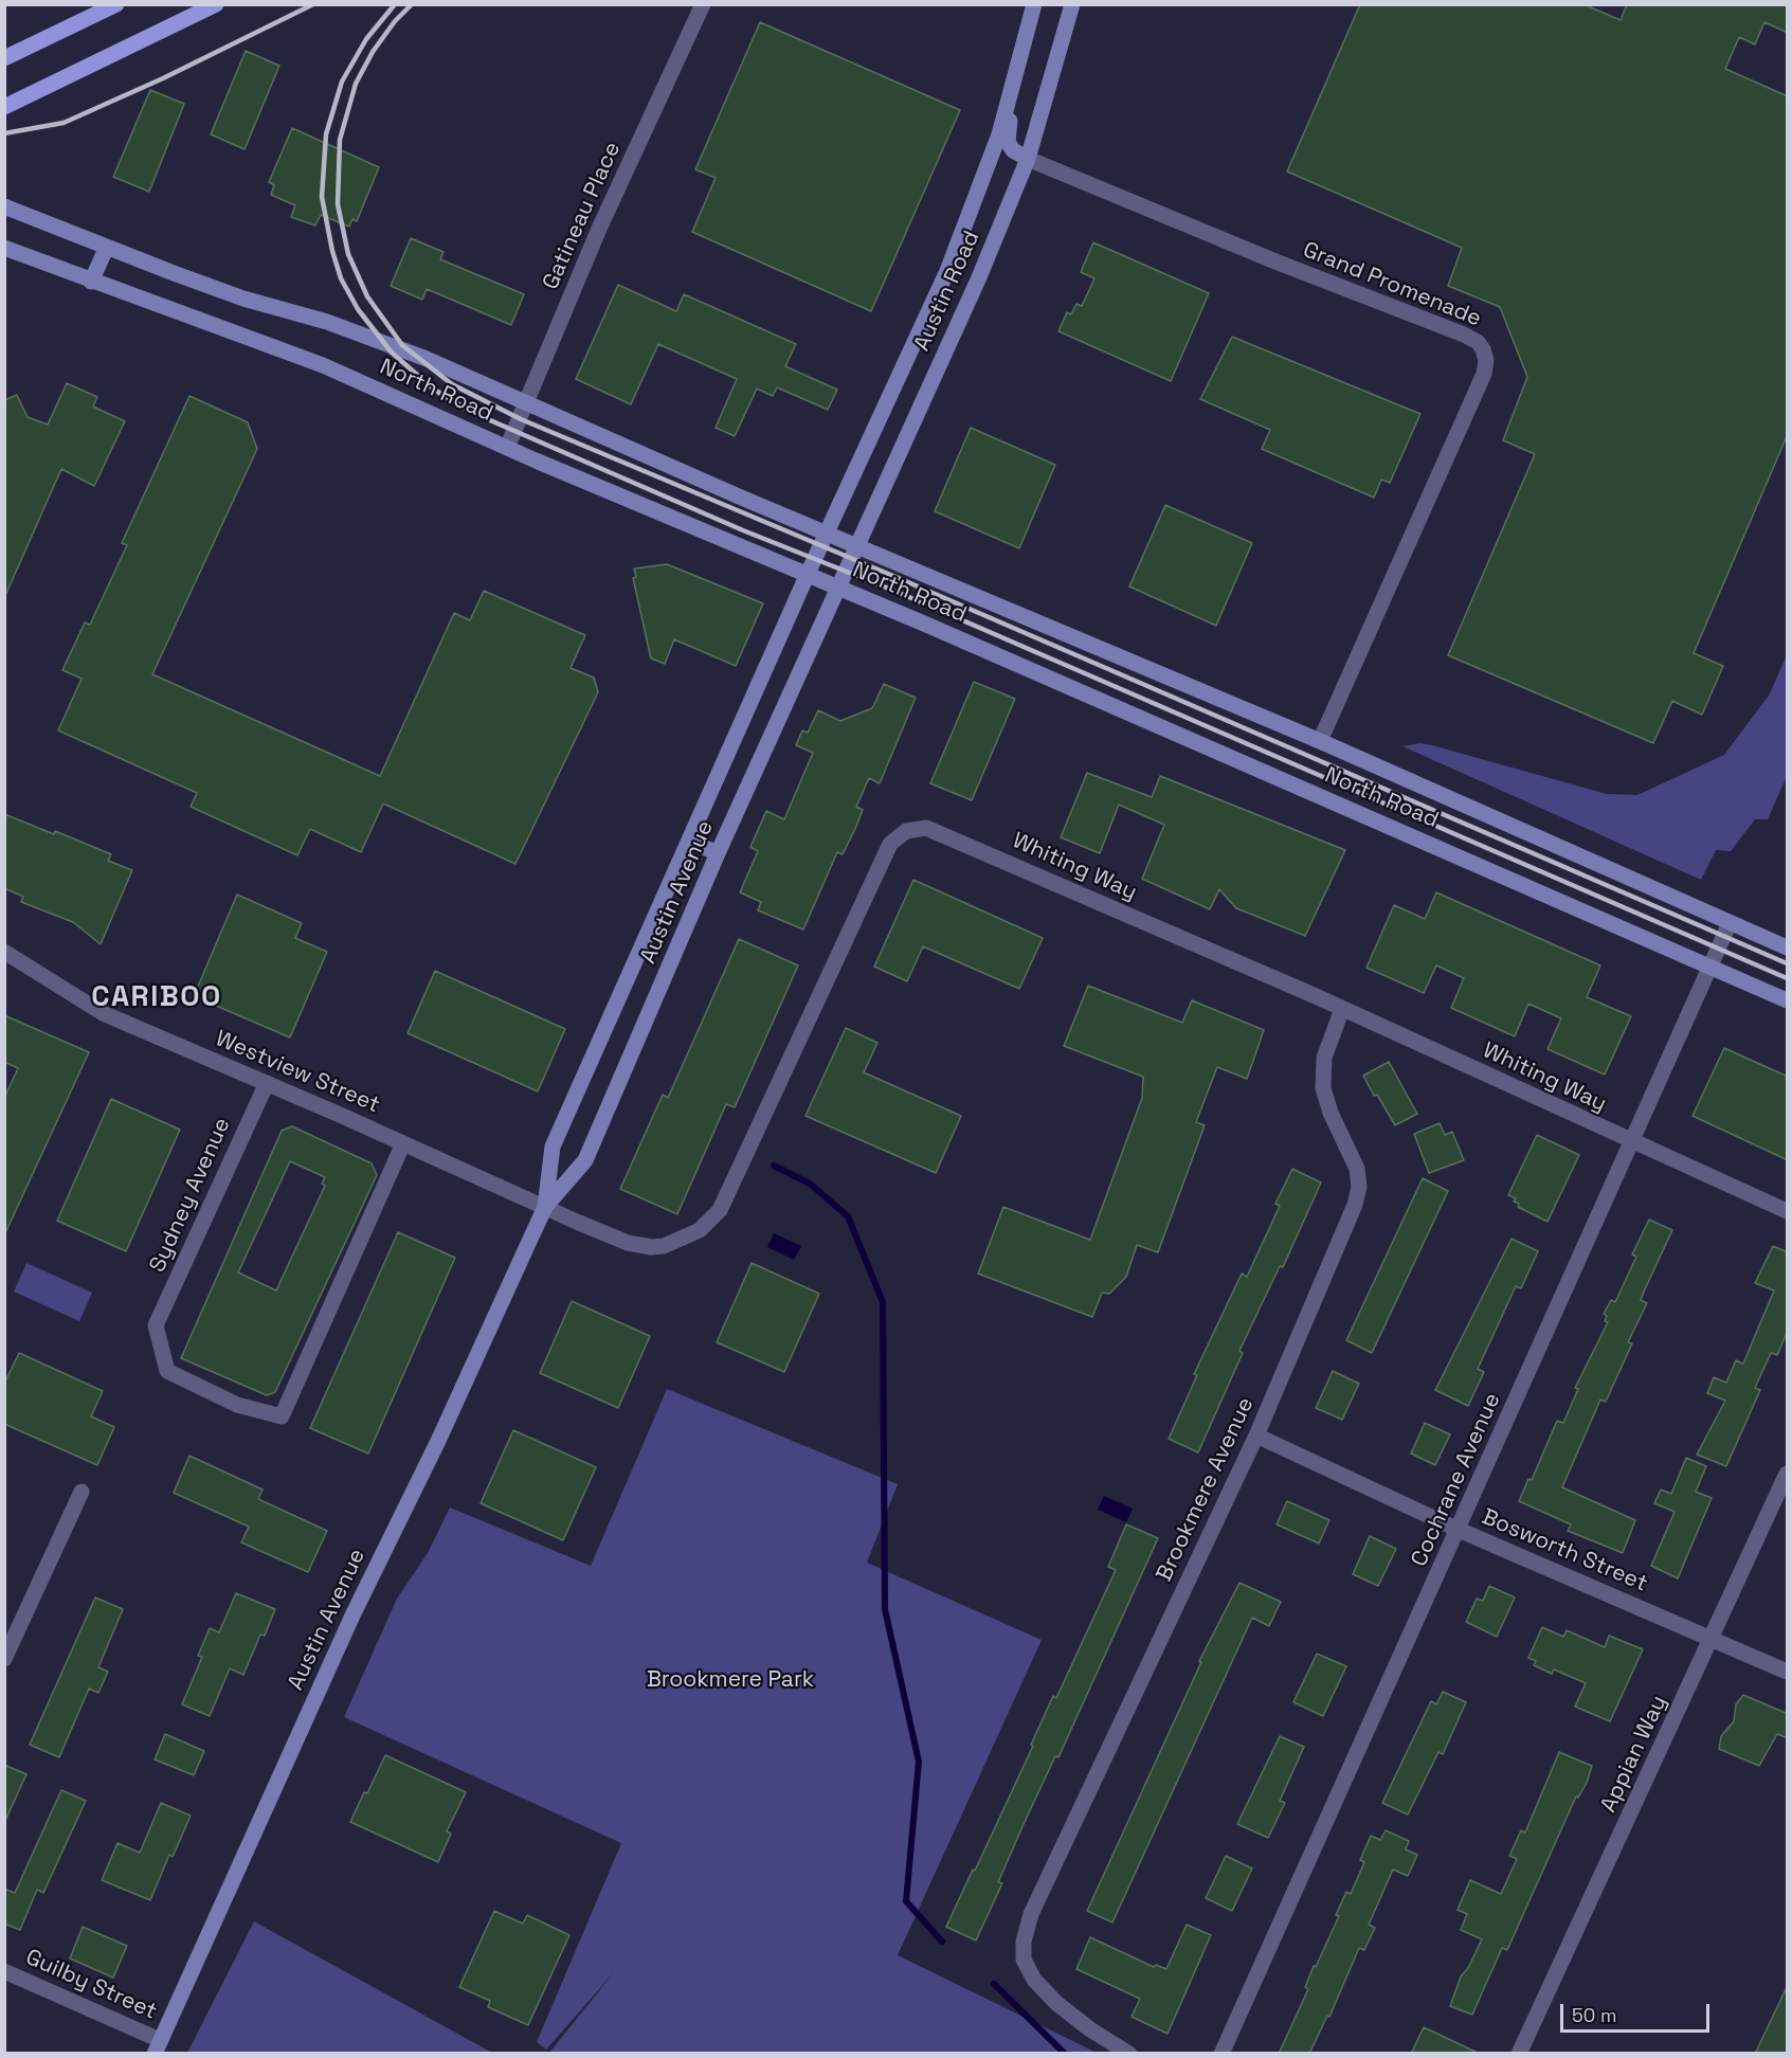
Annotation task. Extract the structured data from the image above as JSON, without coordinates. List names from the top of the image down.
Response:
{
  "streets": {
    "main road": ["Austin Road", "North Road", "Austin Avenue"],
    "street": [
      "Gatineau Place",
      "Grand Promenade",
      "Whiting Way",
      "Westview Street",
      "Sydney Avenue",
      "Cochrane Avenue",
      "Brookmere Avenue",
      "Bosworth Street",
      "Appian Way",
      "Guilby Street"
    ]
  },
  "crossings": [
    ["Gatineau Place", "North Road"],
    ["Grand Promenade", "Austin Road"],
    ["Grand Promenade", "North Road"],
    ["Austin Road", "North Road"],
    ["Austin Road", "Austin Avenue"],
    ["North Road", "Austin Avenue"],
    ["North Road", "Cochrane Avenue"],
    ["Whiting Way", "Austin Avenue"],
    ["Whiting Way", "Westview Street"],
    ["Whiting Way", "Cochrane Avenue"],
    ["Whiting Way", "Brookmere Avenue"],
    ["Austin Avenue", "Westview Street"],
    ["Austin Avenue", "Guilby Street"],
    ["Westview Street", "Sydney Avenue"],
    ["Cochrane Avenue", "Bosworth Street"],
    ["Brookmere Avenue", "Bosworth Street"],
    ["Bosworth Street", "Appian Way"]
  ],
  "districts": ["CARIBOO"],
  "parks": ["Brookmere Park"],
  "scale_bar": "50 m"
}
